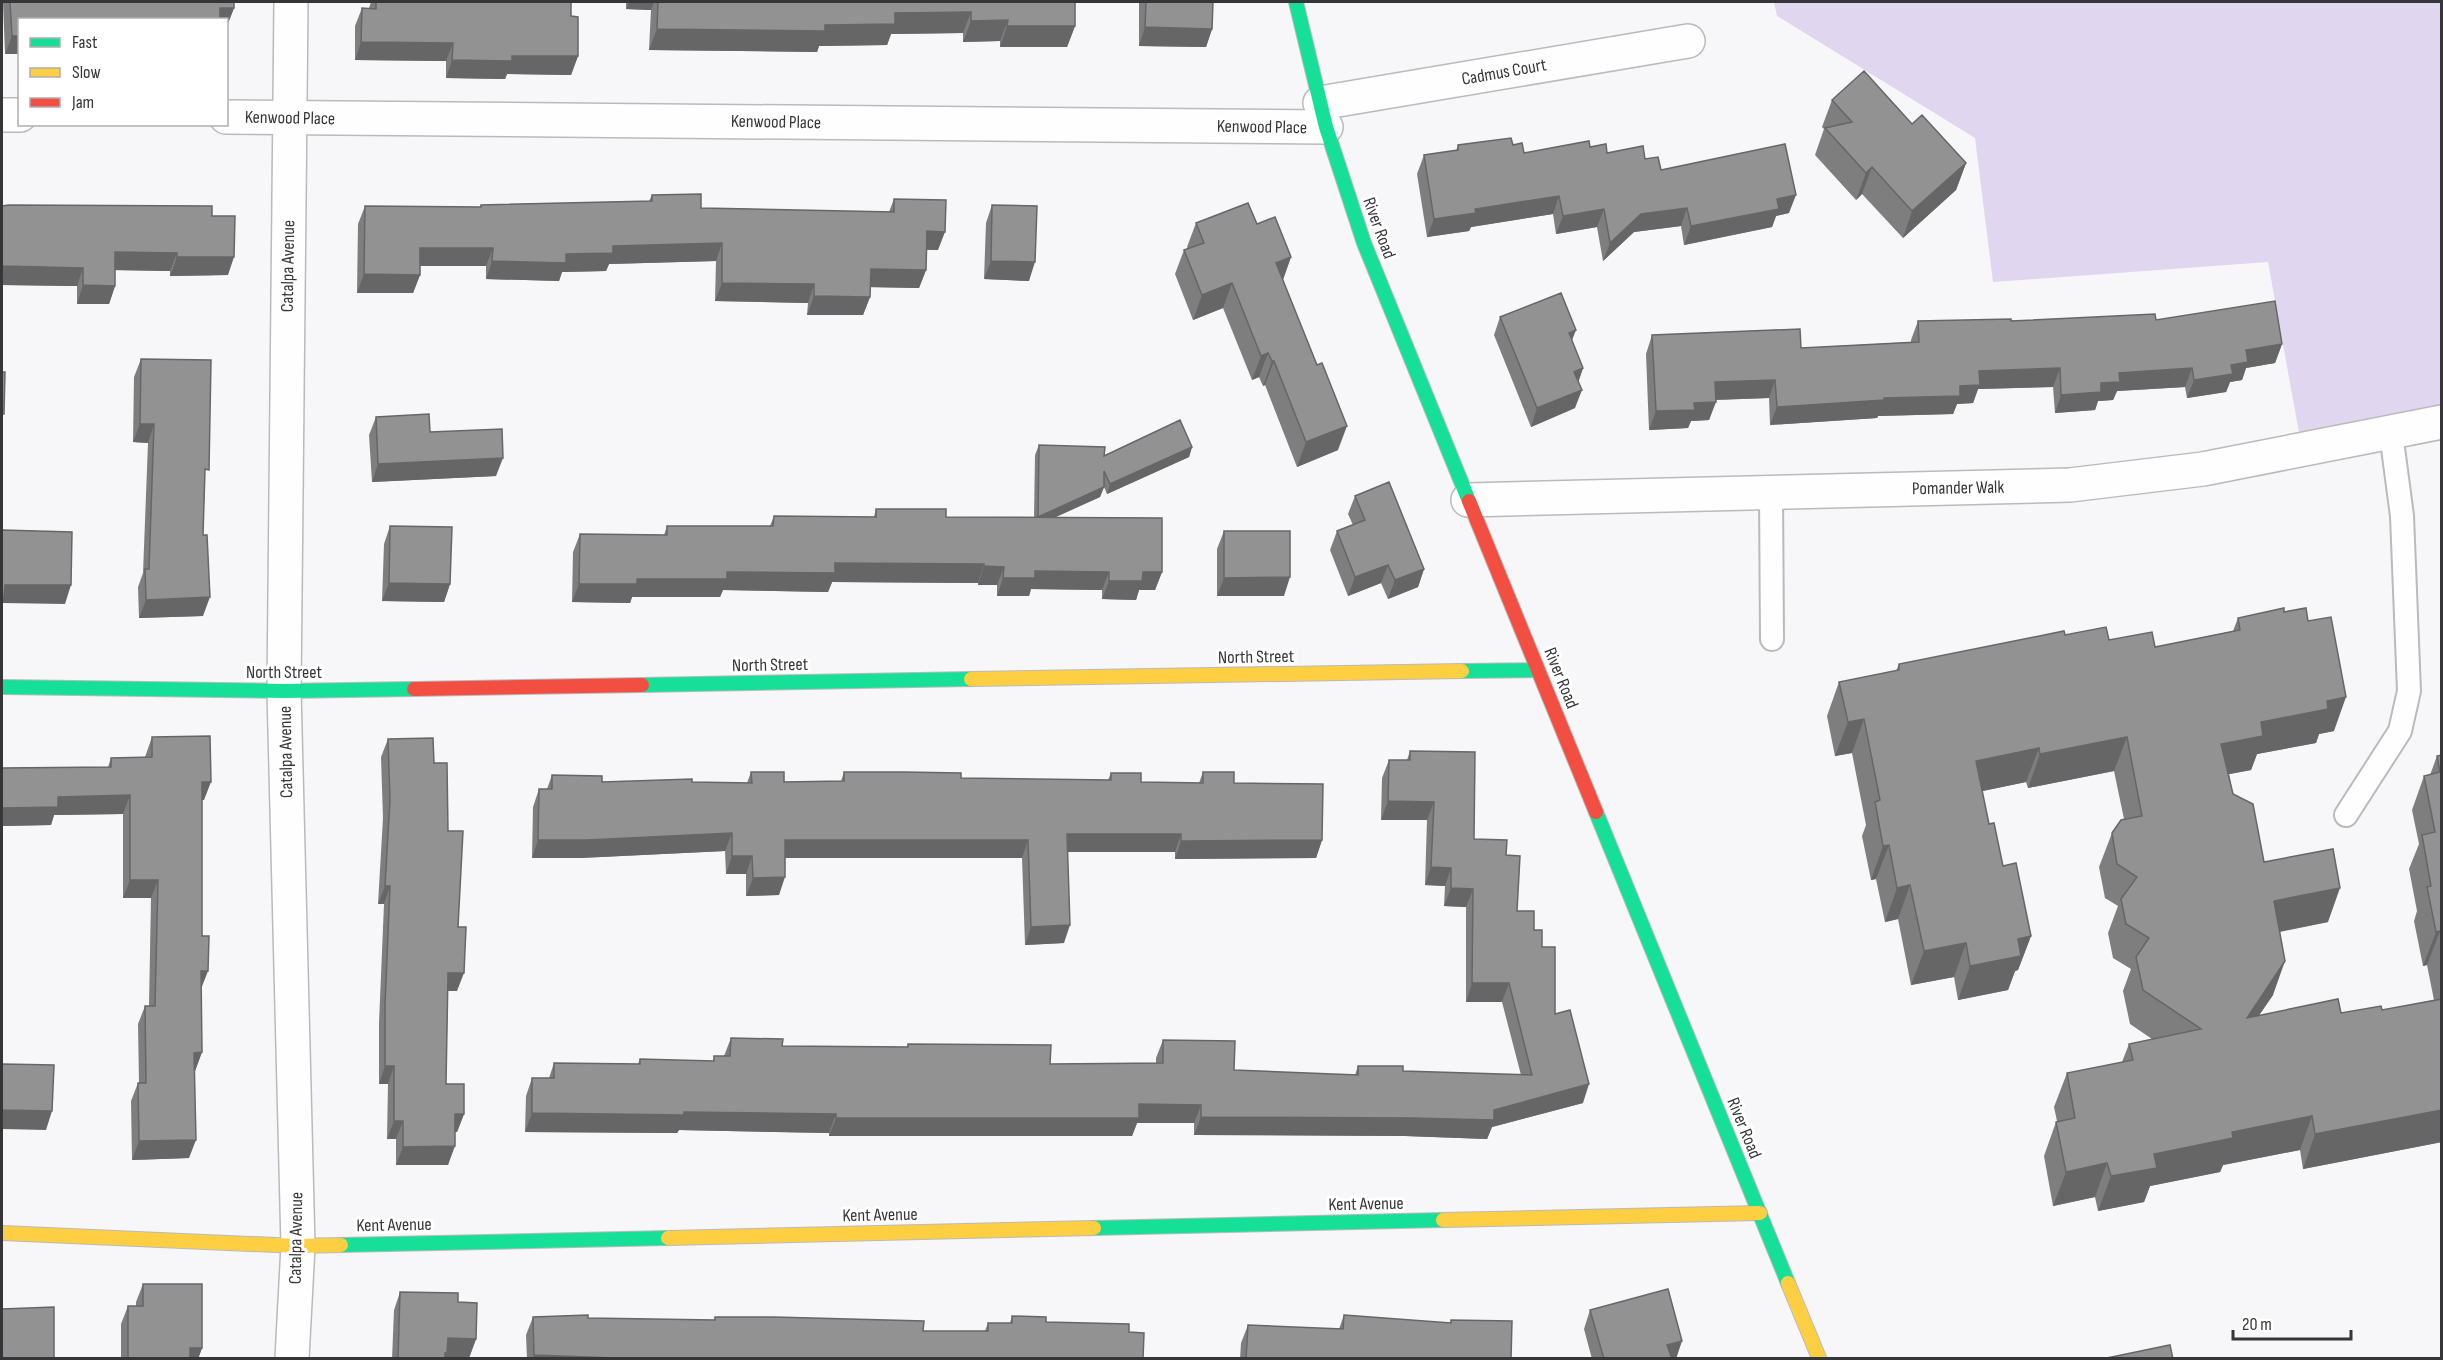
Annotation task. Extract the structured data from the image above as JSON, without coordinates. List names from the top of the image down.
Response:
{
  "streets": {
    "street": [
      "Cadmus Court",
      "Kenwood Place",
      "River Road",
      "Catalpa Avenue",
      "Pomander Walk",
      "North Street",
      "Kent Avenue"
    ]
  },
  "crossings": [
    ["Cadmus Court", "Kenwood Place"],
    ["Cadmus Court", "River Road"],
    ["Kenwood Place", "River Road"],
    ["Kenwood Place", "Catalpa Avenue"],
    ["River Road", "Pomander Walk"],
    ["River Road", "North Street"],
    ["River Road", "Kent Avenue"],
    ["Catalpa Avenue", "North Street"],
    ["Catalpa Avenue", "Kent Avenue"]
  ],
  "legend": ["Fast", "Slow", "Jam"],
  "scale_bar": "20 m"
}
